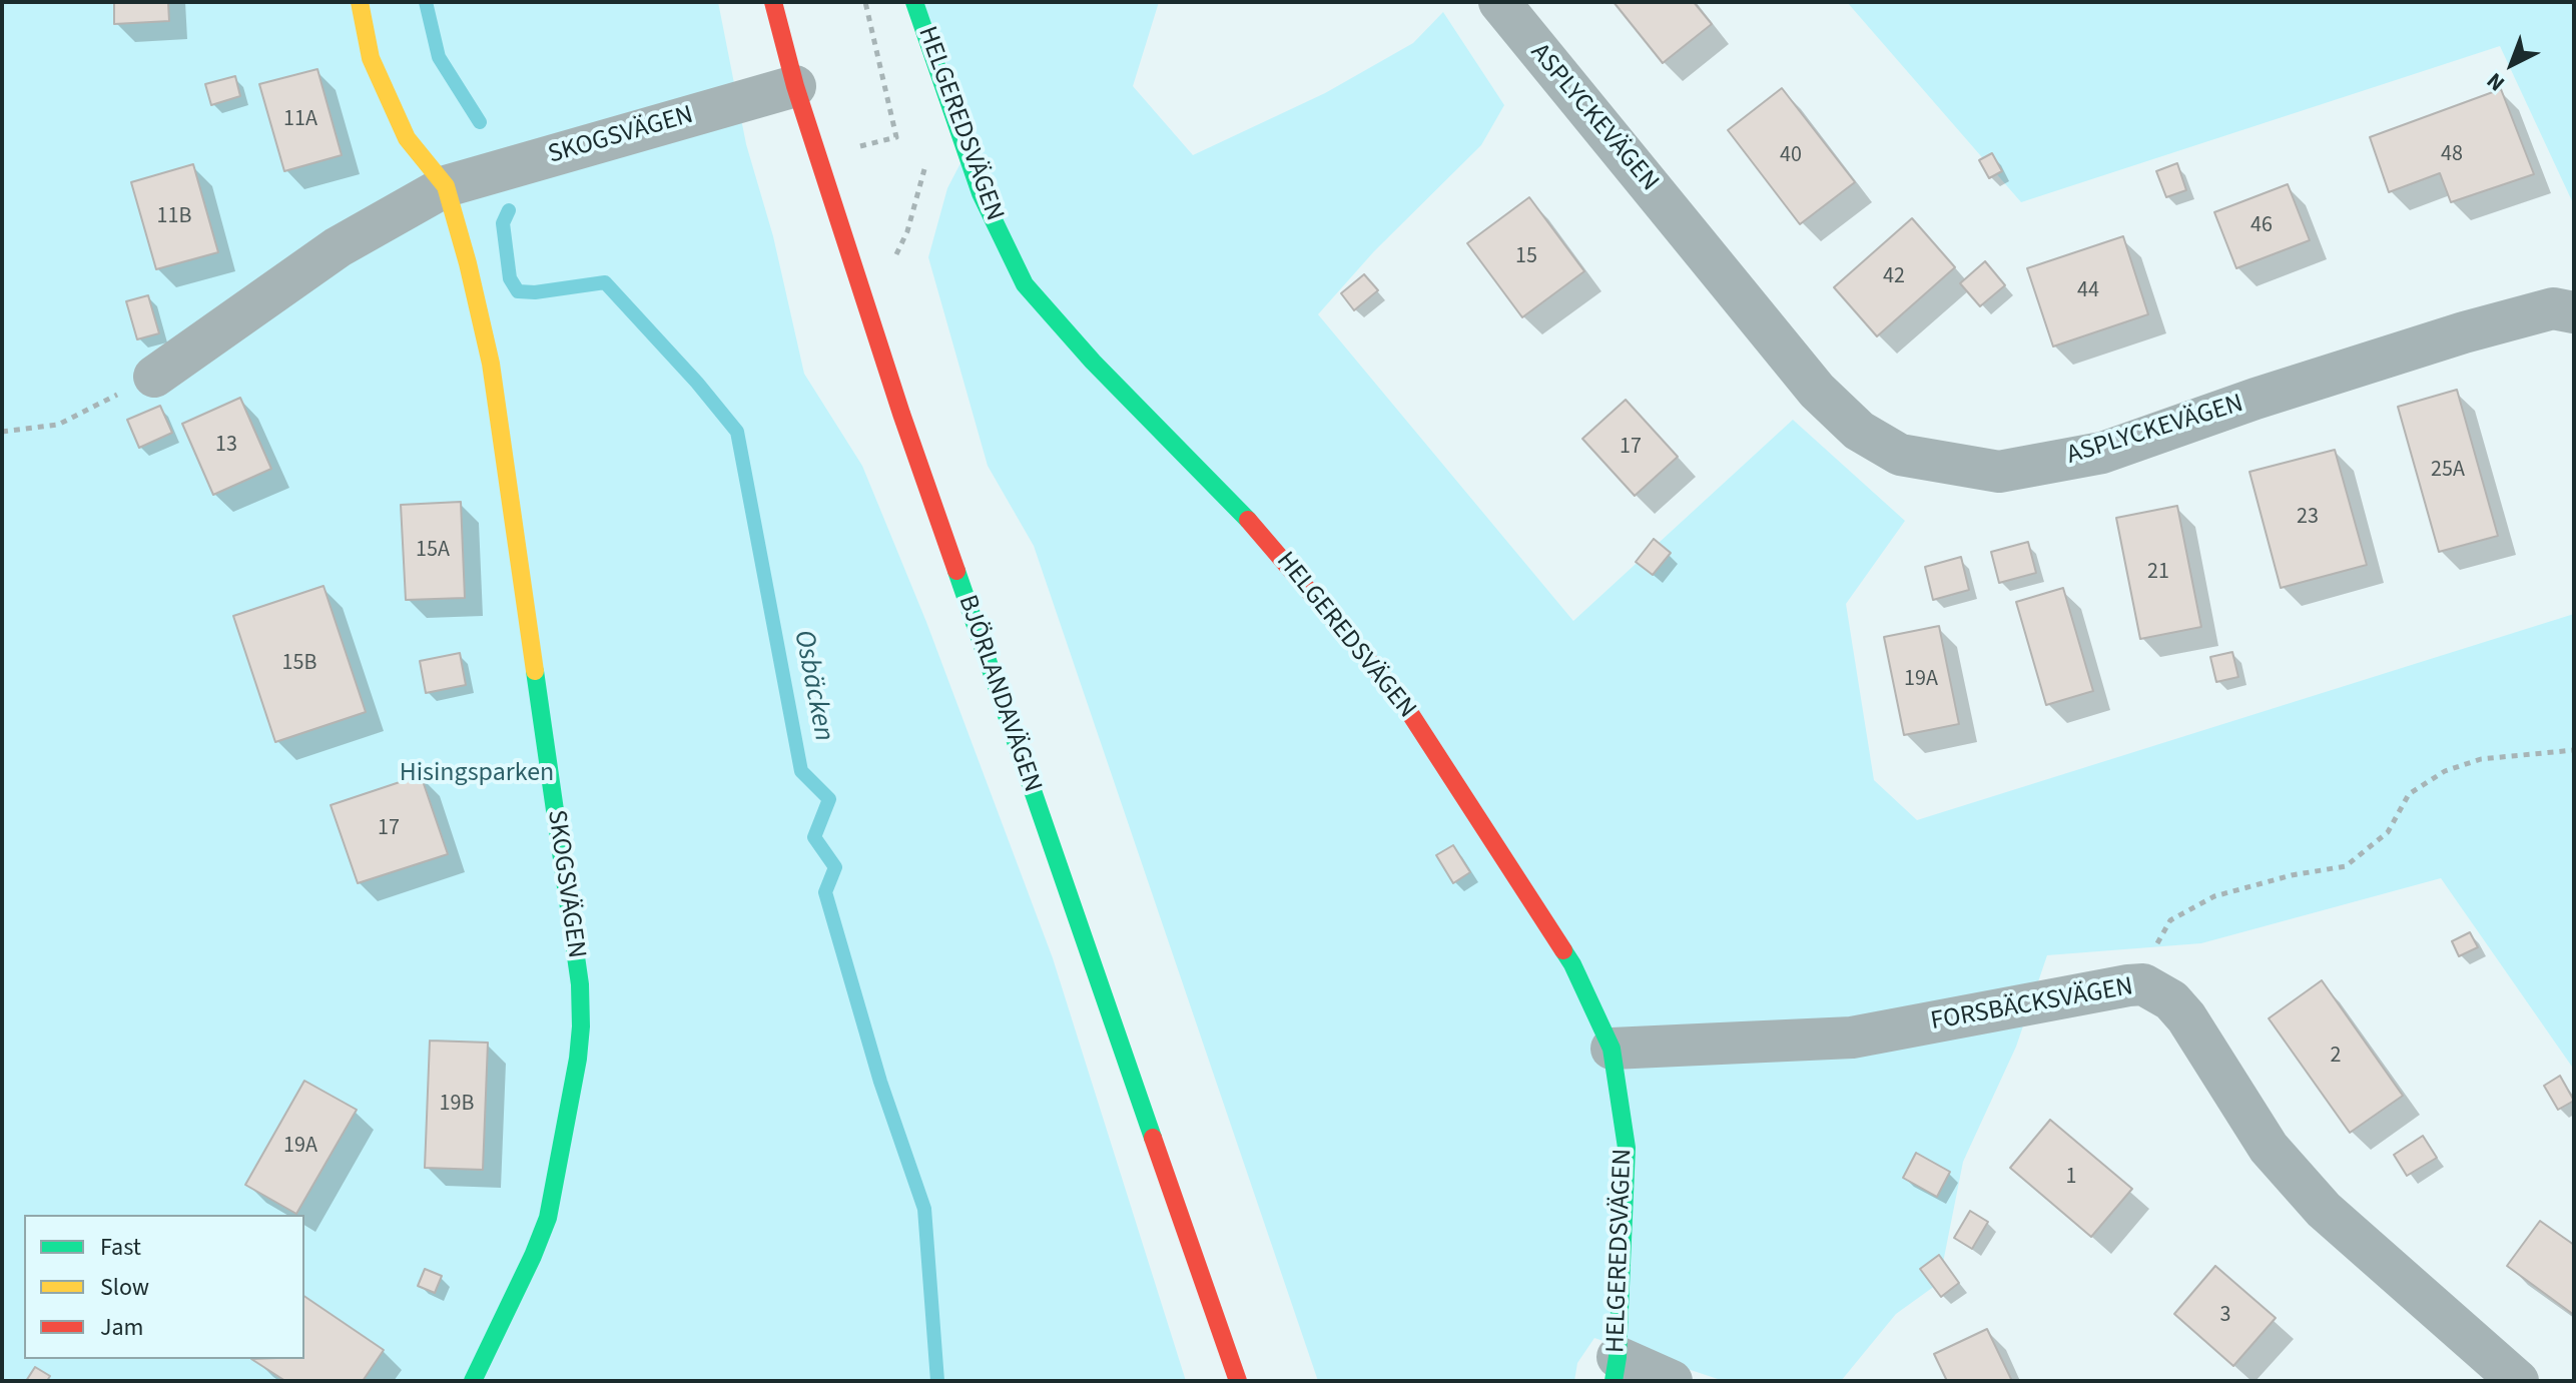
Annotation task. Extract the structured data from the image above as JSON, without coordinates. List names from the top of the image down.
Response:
{
  "streets": {
    "street": [
      "ASPLYCKEVÄGEN",
      "HELGEREDSVÄGEN",
      "SKOGSVÄGEN",
      "BJÖRLANDAVÄGEN",
      "FORSBÄCKSVÄGEN"
    ]
  },
  "crossings": [
    ["HELGEREDSVÄGEN", "FORSBÄCKSVÄGEN"],
    ["SKOGSVÄGEN", "BJÖRLANDAVÄGEN"]
  ],
  "water": ["Osbäcken"],
  "parks": ["Hisingsparken"],
  "house_numbers": [
    "11A",
    "48",
    "40",
    "11B",
    "46",
    "15",
    "42",
    "44",
    "13",
    "17",
    "25A",
    "23",
    "15A",
    "21",
    "15B",
    "19A",
    "17",
    "2",
    "19B",
    "19A",
    "1",
    "3"
  ],
  "legend": ["Fast", "Slow", "Jam"],
  "north": "bottom left"
}
